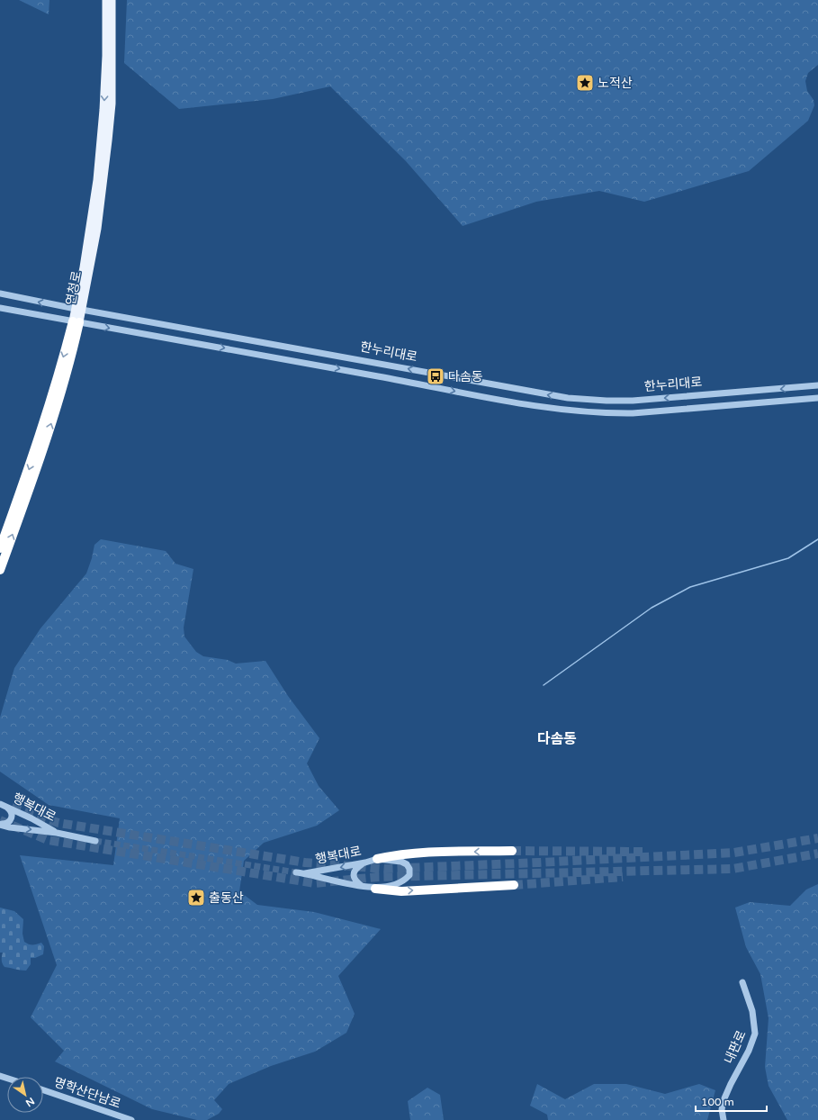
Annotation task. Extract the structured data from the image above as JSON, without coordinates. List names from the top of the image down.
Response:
{
  "streets": {
    "highway": ["연청로"],
    "street": [
      "한누리대로",
      "행복대로",
      "내판로",
      "명학산단남로"
    ]
  },
  "crossings": [
    ["연청로", "한누리대로"]
  ],
  "districts": ["다솜동"],
  "places": {
    "place": ["노적산", "출동산"],
    "bus stop": ["다솜동"]
  },
  "scale_bar": "100 m",
  "north": "bottom right"
}
